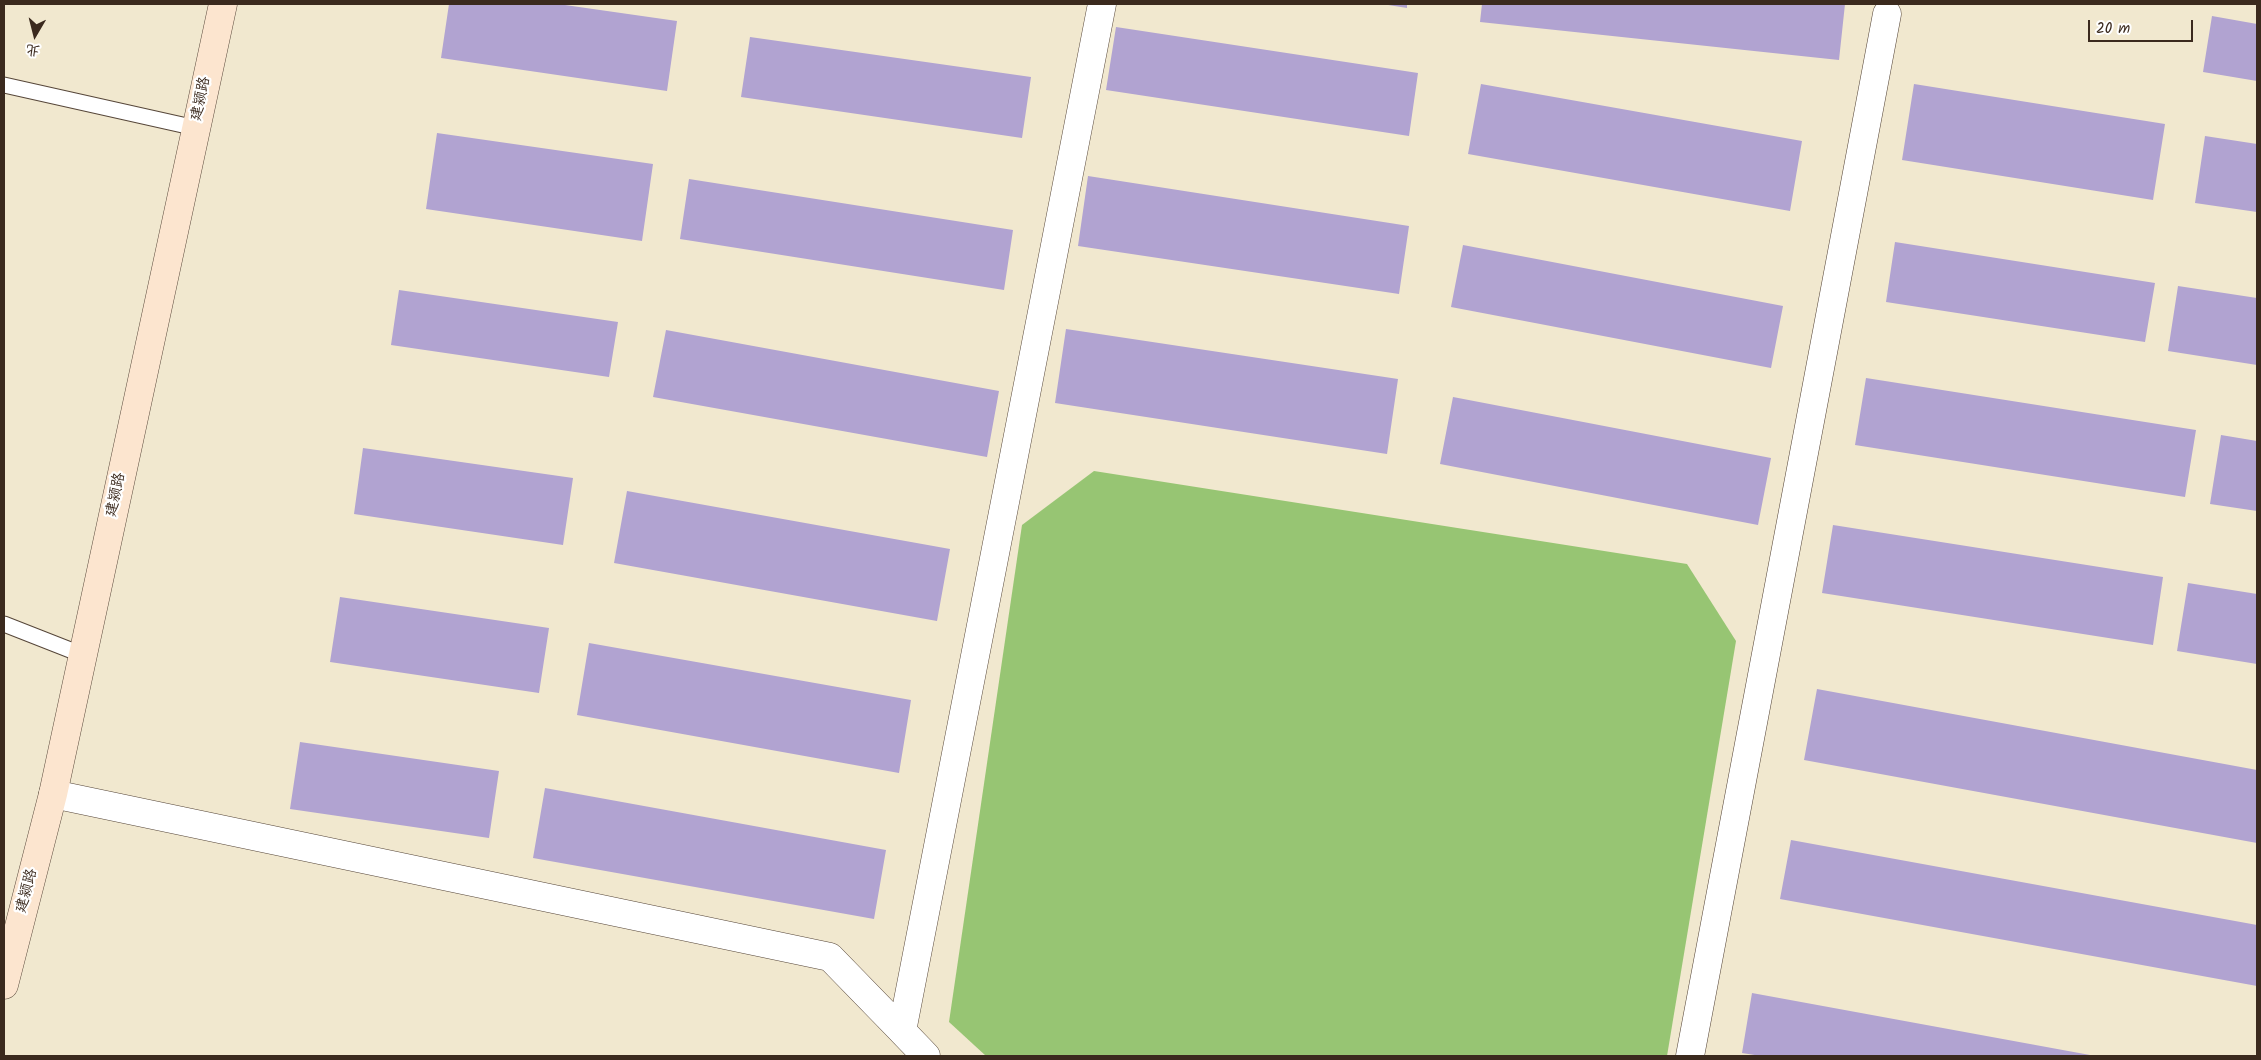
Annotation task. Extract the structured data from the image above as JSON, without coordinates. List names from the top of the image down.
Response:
{
  "streets": {
    "street": ["建颍路"]
  },
  "scale_bar": "20 m",
  "north": "bottom"
}
